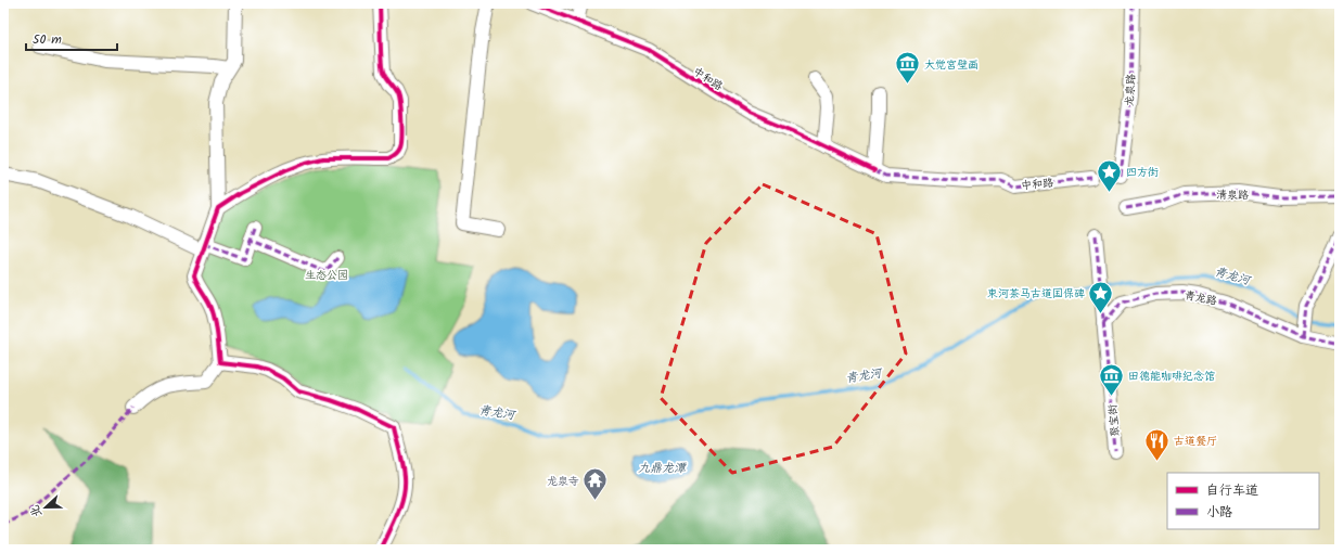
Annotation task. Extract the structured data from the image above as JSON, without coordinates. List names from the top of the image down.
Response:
{
  "streets": {
    "street": [
      "中和路",
      "龙泉路",
      "清泉路",
      "青龙路",
      "聚宝街"
    ]
  },
  "crossings": [
    ["青龙路", "聚宝街"]
  ],
  "water": ["青龙河", "九鼎龙潭"],
  "parks": ["生态公园"],
  "places": {
    "museum": ["大觉宫壁画", "田德能咖啡纪念馆"],
    "place": ["四方街", "束河茶马古道国保碑"],
    "restaurant": ["古道餐厅"],
    "temple": ["龙泉寺"]
  },
  "legend": ["自行车道", "小路"],
  "scale_bar": "50 m",
  "north": "left"
}
